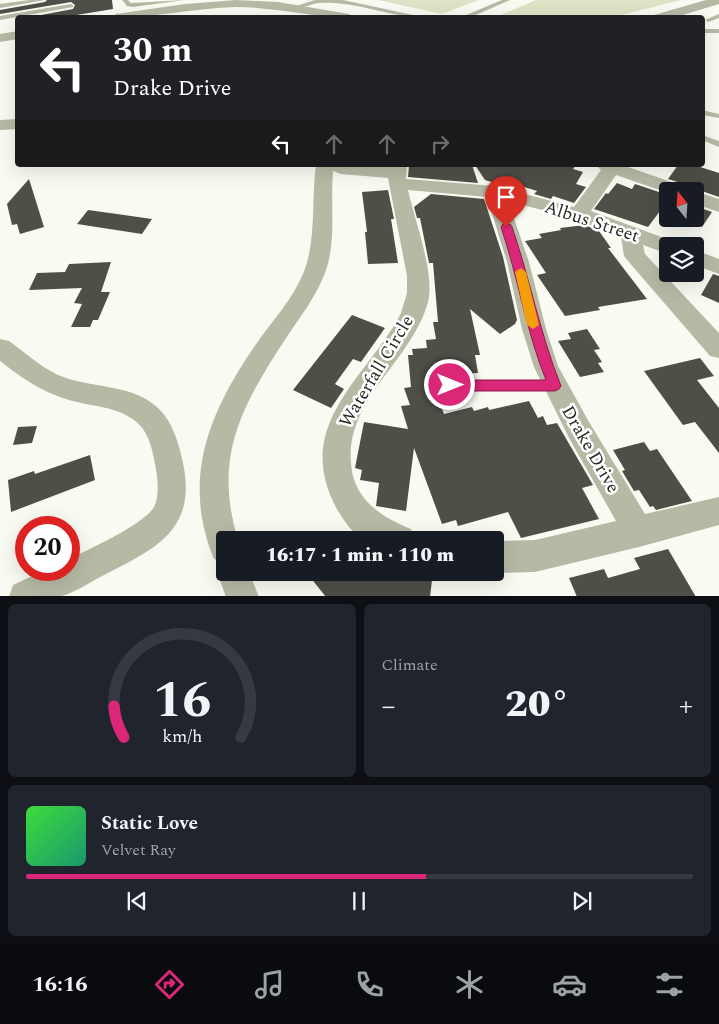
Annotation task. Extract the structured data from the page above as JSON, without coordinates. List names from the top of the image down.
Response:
{
  "streets": {
    "street": ["Albus Street", "Waterfall Circle", "Drake Drive"]
  },
  "crossings": [
    ["Albus Street", "Waterfall Circle"],
    ["Albus Street", "Drake Drive"]
  ],
  "north": "top",
  "page": {
    "turn": ["30 m", "Drake Drive"],
    "limit": "20",
    "trip": "16:17 · 1 min · 110 m",
    "tile": "Climate",
    "heat": ["−", "20°", "+"],
    "song": ["Static Love", "Velvet Ray"],
    "tabs": "16:16",
    "gauge": ["16", "km/h"]
  }
}
